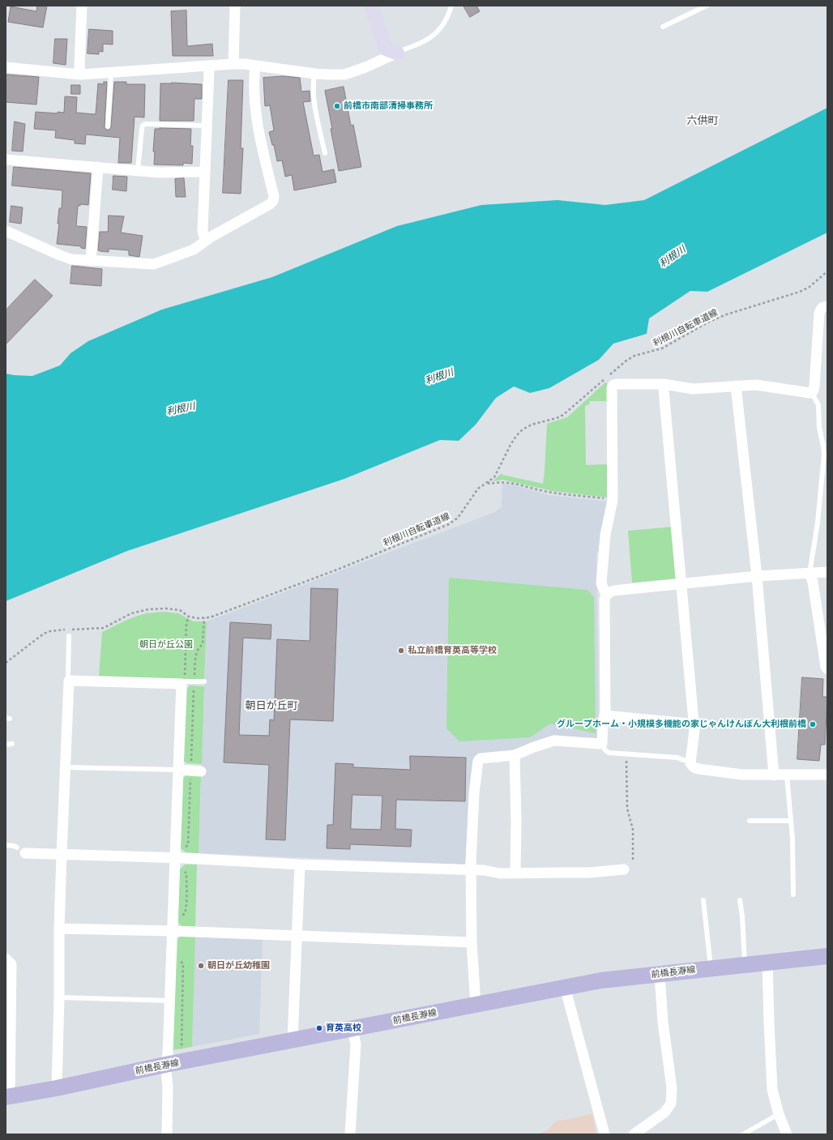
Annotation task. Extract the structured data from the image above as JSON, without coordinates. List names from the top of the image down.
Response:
{
  "streets": {
    "main road": ["前橋長瀞線"],
    "path": ["利根川自転車道線"]
  },
  "districts": ["六供町", "朝日が丘町"],
  "water": ["利根川"],
  "parks": ["朝日が丘公園"],
  "places": [
    "前橋市南部清掃事務所",
    "私立前橋育英高等学校",
    "グループホーム・小規模多機能の家じゃんけんぽん大利根前橋",
    "朝日が丘幼稚園",
    "育英高校"
  ]
}
